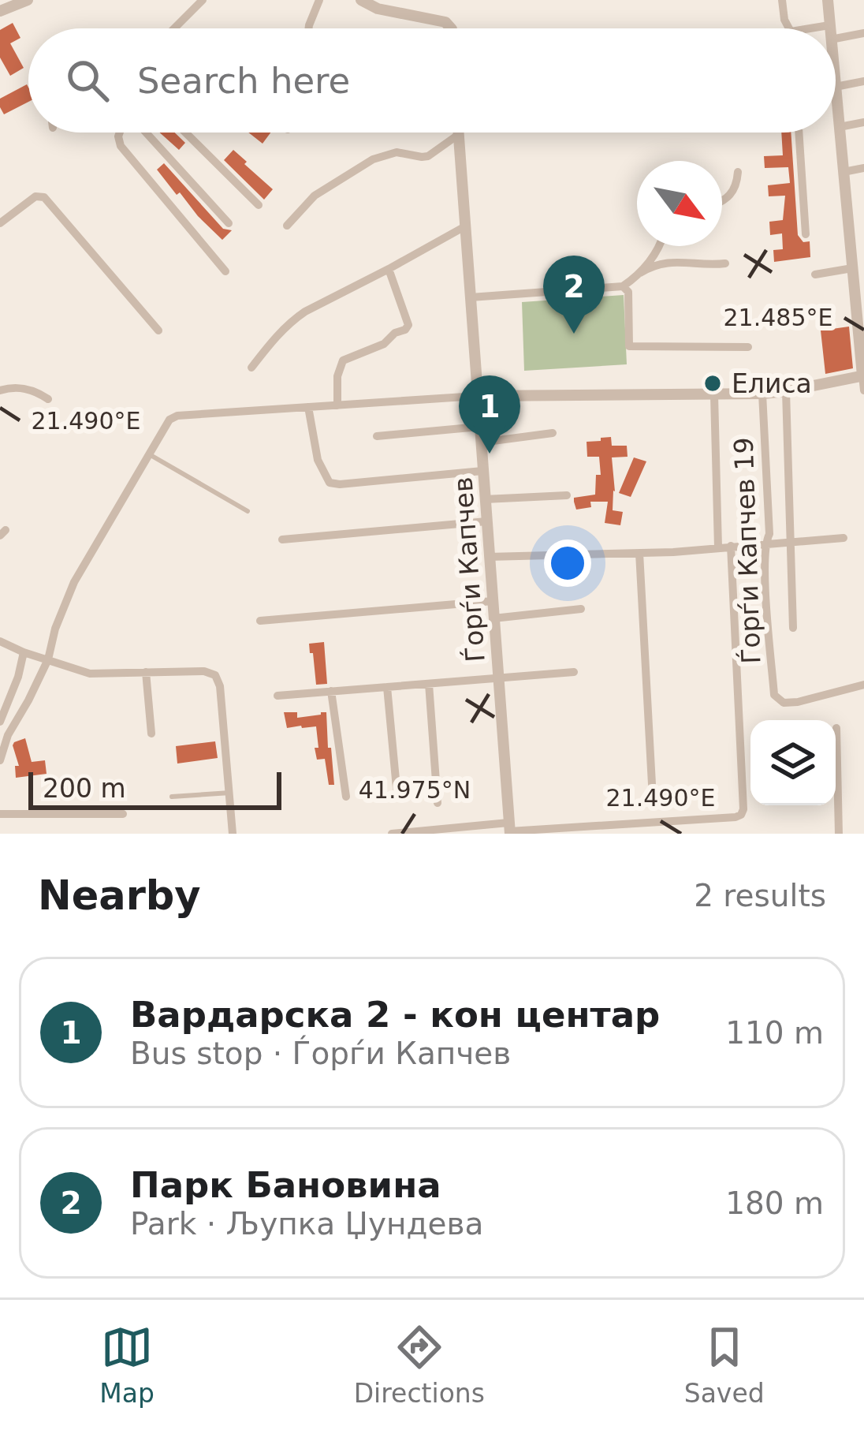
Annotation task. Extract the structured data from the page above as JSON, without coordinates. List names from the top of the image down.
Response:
{
  "streets": {
    "street": ["Ѓорѓи Капчев 19", "Ѓорѓи Капчев"]
  },
  "places": ["Елиса"],
  "scale_bar": "200 m",
  "north": "bottom right",
  "page": {
    "search": "Search here",
    "pins": ["2", "1"],
    "scale": "200 m",
    "heading": ["Nearby", "2 results"],
    "list": [
      {
        "mark": "1",
        "name": "Вардарска 2 - кон центар",
        "note": "Bus stop · Ѓорѓи Капчев",
        "value": "110 m"
      },
      {
        "mark": "2",
        "name": "Парк Бановина",
        "note": "Park · Љупка Џундева",
        "value": "180 m"
      }
    ],
    "nav": ["Map", "Directions", "Saved"]
  },
  "coordinates": ["21.485°E", "21.490°E", "41.975°N"]
}
